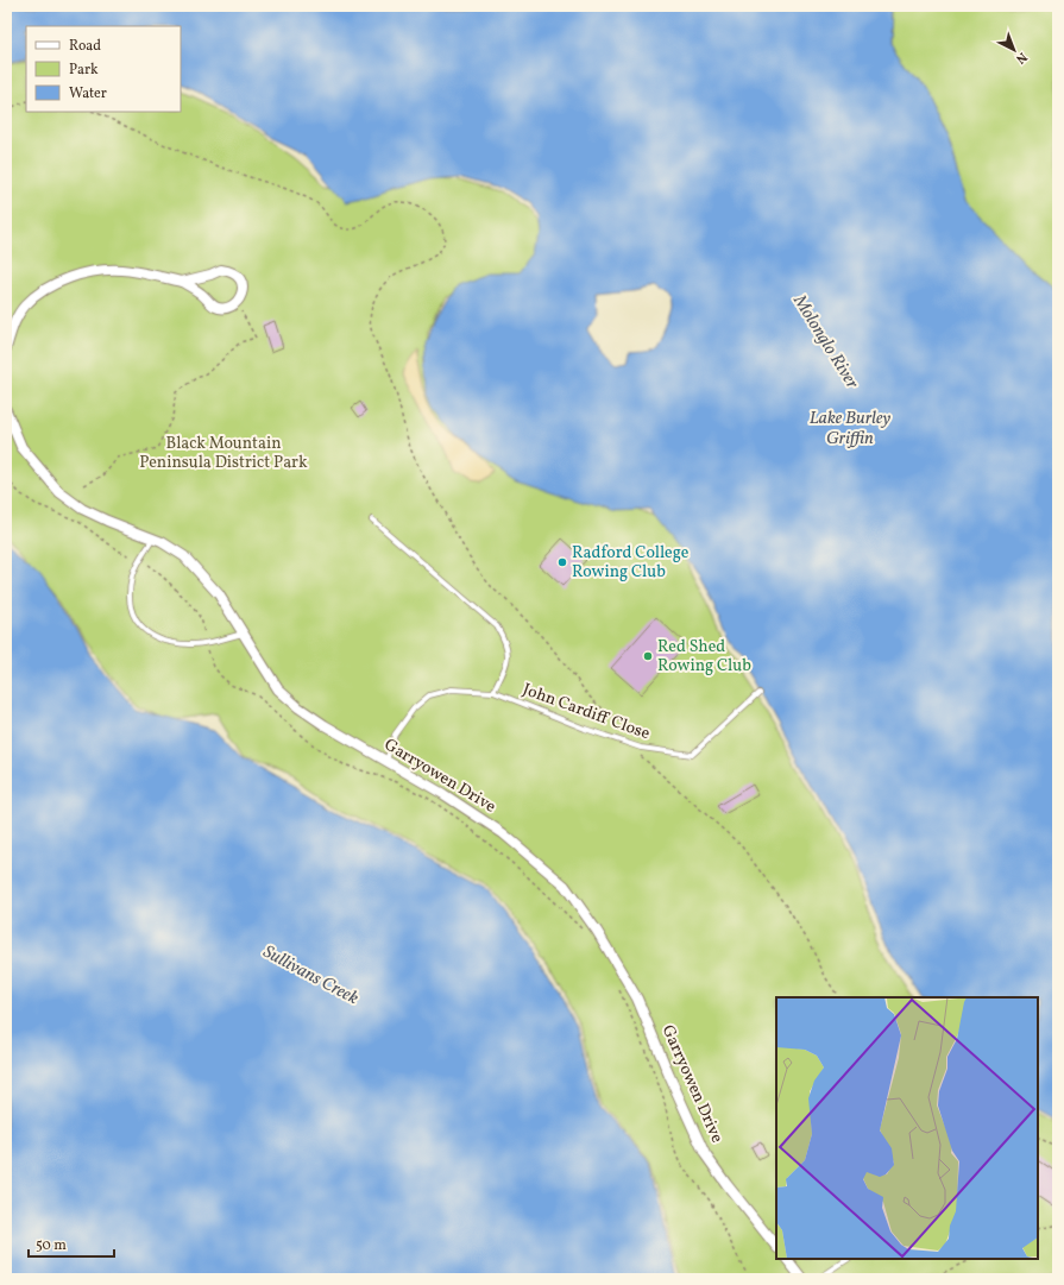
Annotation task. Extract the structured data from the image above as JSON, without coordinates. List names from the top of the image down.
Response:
{
  "streets": {
    "street": ["Garryowen Drive"],
    "lane": ["John Cardiff Close"]
  },
  "crossings": [
    ["John Cardiff Close", "Garryowen Drive"]
  ],
  "water": ["Molonglo River", "Lake Burley Griffin", "Sullivans Creek"],
  "parks": ["Black Mountain Peninsula District Park"],
  "places": ["Radford College Rowing Club", "Red Shed Rowing Club"],
  "legend": ["Road", "Park", "Water"],
  "scale_bar": "50 m",
  "north": "bottom right"
}
